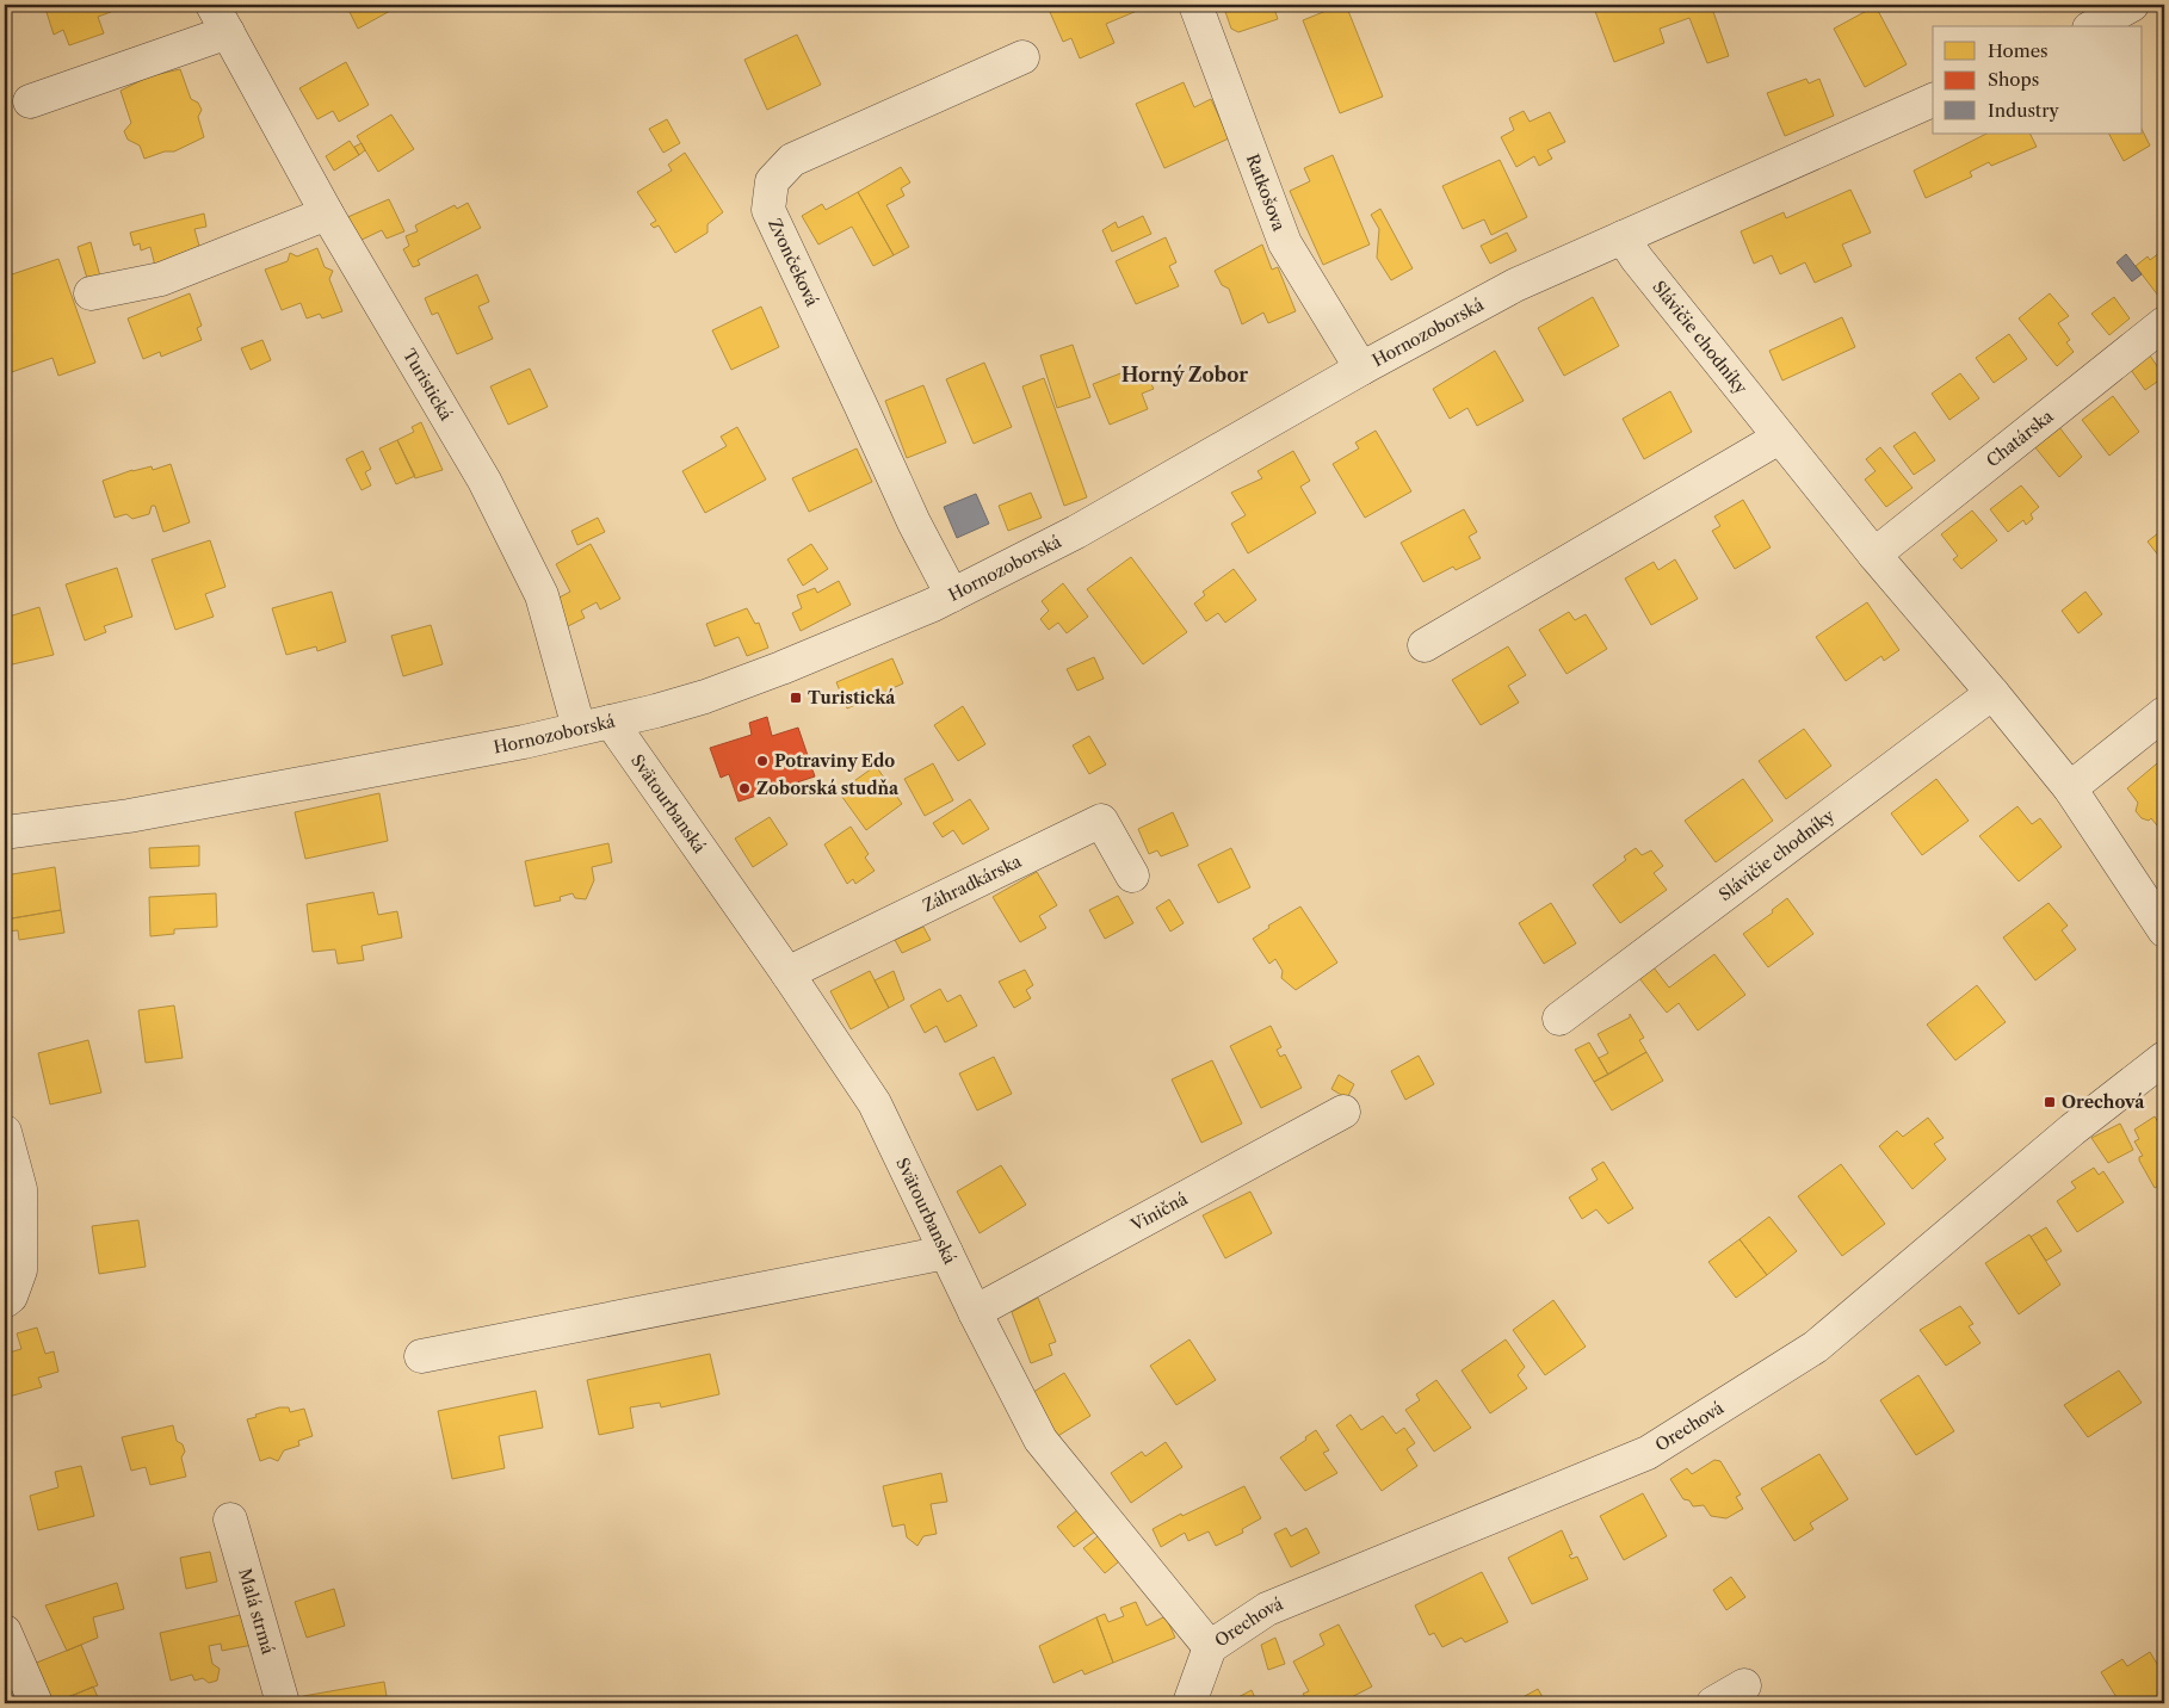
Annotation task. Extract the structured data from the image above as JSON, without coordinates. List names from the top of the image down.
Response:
{
  "streets": {
    "street": [
      "Ratkošova",
      "Zvončeková",
      "Hornozoborská",
      "Slávičie chodníky",
      "Turistická",
      "Chatárska",
      "Svätourbanská",
      "Záhradkárska",
      "Viničná",
      "Orechová",
      "Malá strmá"
    ]
  },
  "crossings": [
    ["Ratkošova", "Hornozoborská"],
    ["Zvončeková", "Hornozoborská"],
    ["Hornozoborská", "Slávičie chodníky"],
    ["Hornozoborská", "Turistická"],
    ["Hornozoborská", "Svätourbanská"],
    ["Slávičie chodníky", "Chatárska"],
    ["Svätourbanská", "Záhradkárska"],
    ["Svätourbanská", "Viničná"],
    ["Svätourbanská", "Orechová"]
  ],
  "districts": ["Horný Zobor"],
  "places": {
    "transit": ["Turistická", "Orechová"],
    "other": ["Potraviny Edo", "Zoborská studňa"]
  },
  "legend": ["Homes", "Shops", "Industry"]
}
